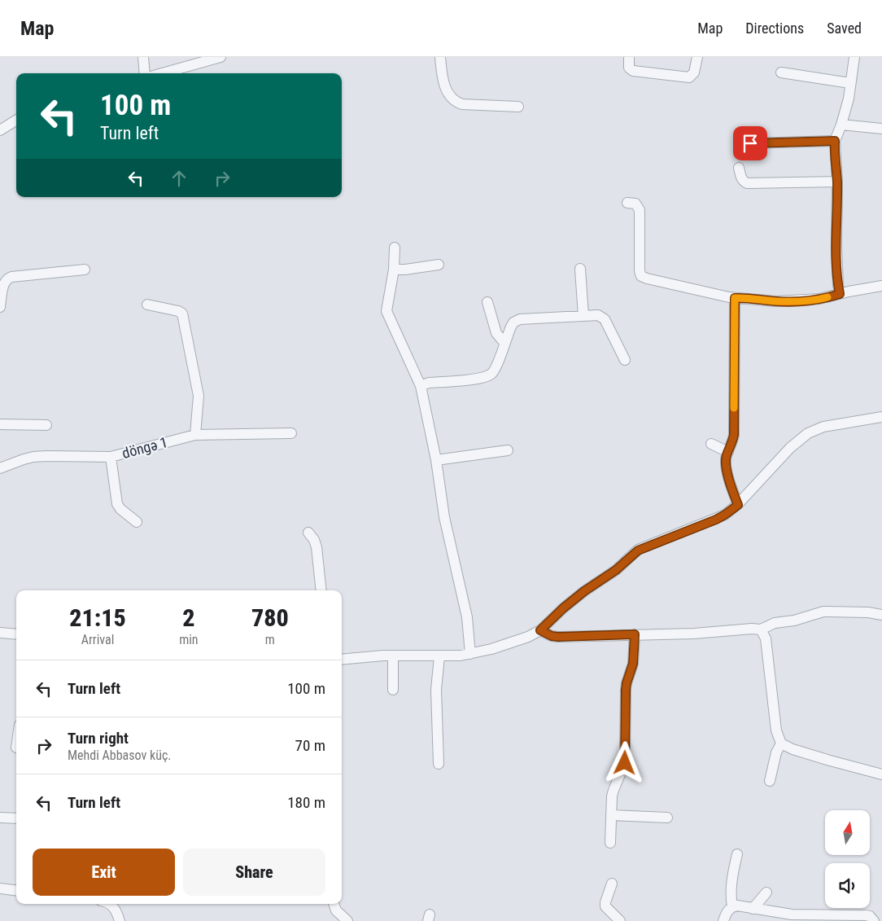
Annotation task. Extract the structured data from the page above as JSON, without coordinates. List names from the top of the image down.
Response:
{
  "streets": {
    "street": ["döngə 1"]
  },
  "north": "top",
  "page": {
    "header": "Map",
    "nav": ["Map", "Directions", "Saved"],
    "turn": ["100 m", "Turn left"],
    "eta": [
      "21:15",
      "Arrival",
      "2",
      "min",
      "780",
      "m"
    ],
    "list": [
      {
        "name": "Turn left",
        "value": "100 m"
      },
      {
        "name": "Turn right",
        "note": "Mehdi Abbasov küç.",
        "value": "70 m"
      },
      {
        "name": "Turn left",
        "value": "180 m"
      }
    ],
    "buttons": ["Exit", "Share"]
  }
}
